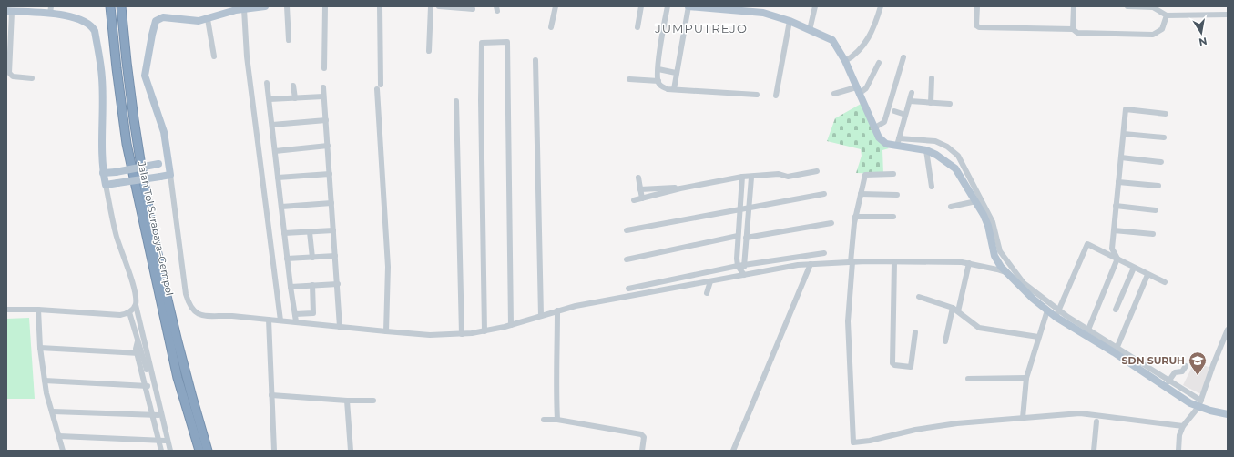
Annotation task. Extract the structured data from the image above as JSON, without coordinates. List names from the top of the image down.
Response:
{
  "streets": {
    "highway": ["Jalan Tol Surabaya–Gempol"]
  },
  "districts": ["JUMPUTREJO"],
  "places": {
    "school or university": ["SDN SURUH"]
  },
  "north": "bottom"
}
